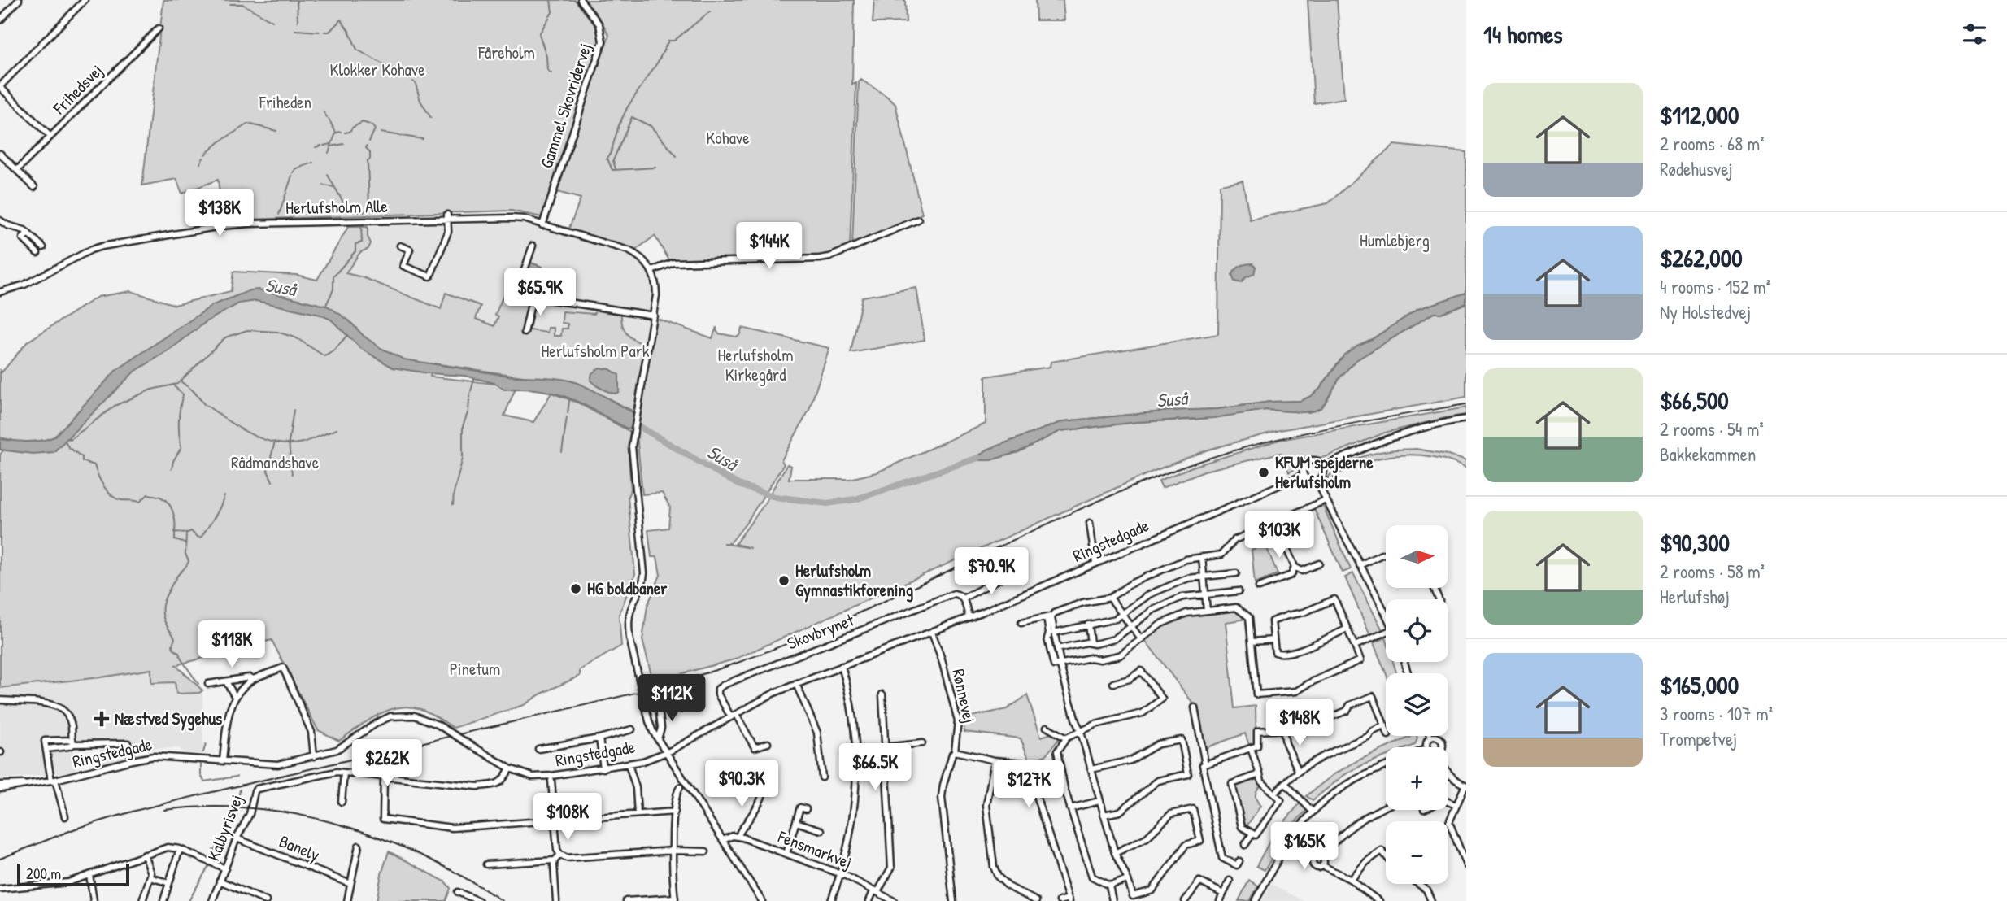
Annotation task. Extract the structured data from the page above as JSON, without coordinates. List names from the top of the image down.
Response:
{
  "streets": {
    "street": [
      "Frihedsvej",
      "Gammel Skovridervej",
      "Herlufsholm Alle",
      "Ringstedgade",
      "Skovbrynet",
      "Rønnevej",
      "Kalbyrisvej",
      "Banely",
      "Fensmarkvej"
    ]
  },
  "crossings": [
    ["Gammel Skovridervej", "Herlufsholm Alle"],
    ["Ringstedgade", "Skovbrynet"],
    ["Ringstedgade", "Rønnevej"],
    ["Ringstedgade", "Kalbyrisvej"],
    ["Kalbyrisvej", "Banely"]
  ],
  "water": ["Suså"],
  "parks": [
    "Fåreholm",
    "Klokker Kohave",
    "Friheden",
    "Kohave",
    "Humlebjerg",
    "Herlufsholm Park",
    "Herlufsholm Kirkegård",
    "Rådmandshave",
    "Pinetum"
  ],
  "places": {
    "other": ["KFUM spejderne Herlufsholm", "Herlufsholm Gymnastikforening", "HG boldbaner"],
    "health": ["Næstved Sygehus"]
  },
  "scale_bar": "200 m",
  "north": "right",
  "page": {
    "heading": "14 homes",
    "list": [
      {
        "name": "$112,000",
        "note": "2 rooms · 68 m² · Rødehusvej"
      },
      {
        "name": "$262,000",
        "note": "4 rooms · 152 m² · Ny Holstedvej"
      },
      {
        "name": "$66,500",
        "note": "2 rooms · 54 m² · Bakkekammen"
      },
      {
        "name": "$90,300",
        "note": "2 rooms · 58 m² · Herlufshøj"
      },
      {
        "name": "$165,000",
        "note": "3 rooms · 107 m² · Trompetvej"
      }
    ],
    "price": [
      "$138K",
      "$144K",
      "$65.9K",
      "$103K",
      "$70.9K",
      "$118K",
      "$112K",
      "$148K",
      "$262K",
      "$66.5K",
      "$90.3K",
      "$127K",
      "$108K",
      "$165K"
    ],
    "map_buttons": ["+", "−"],
    "scale": "200 m"
  }
}
